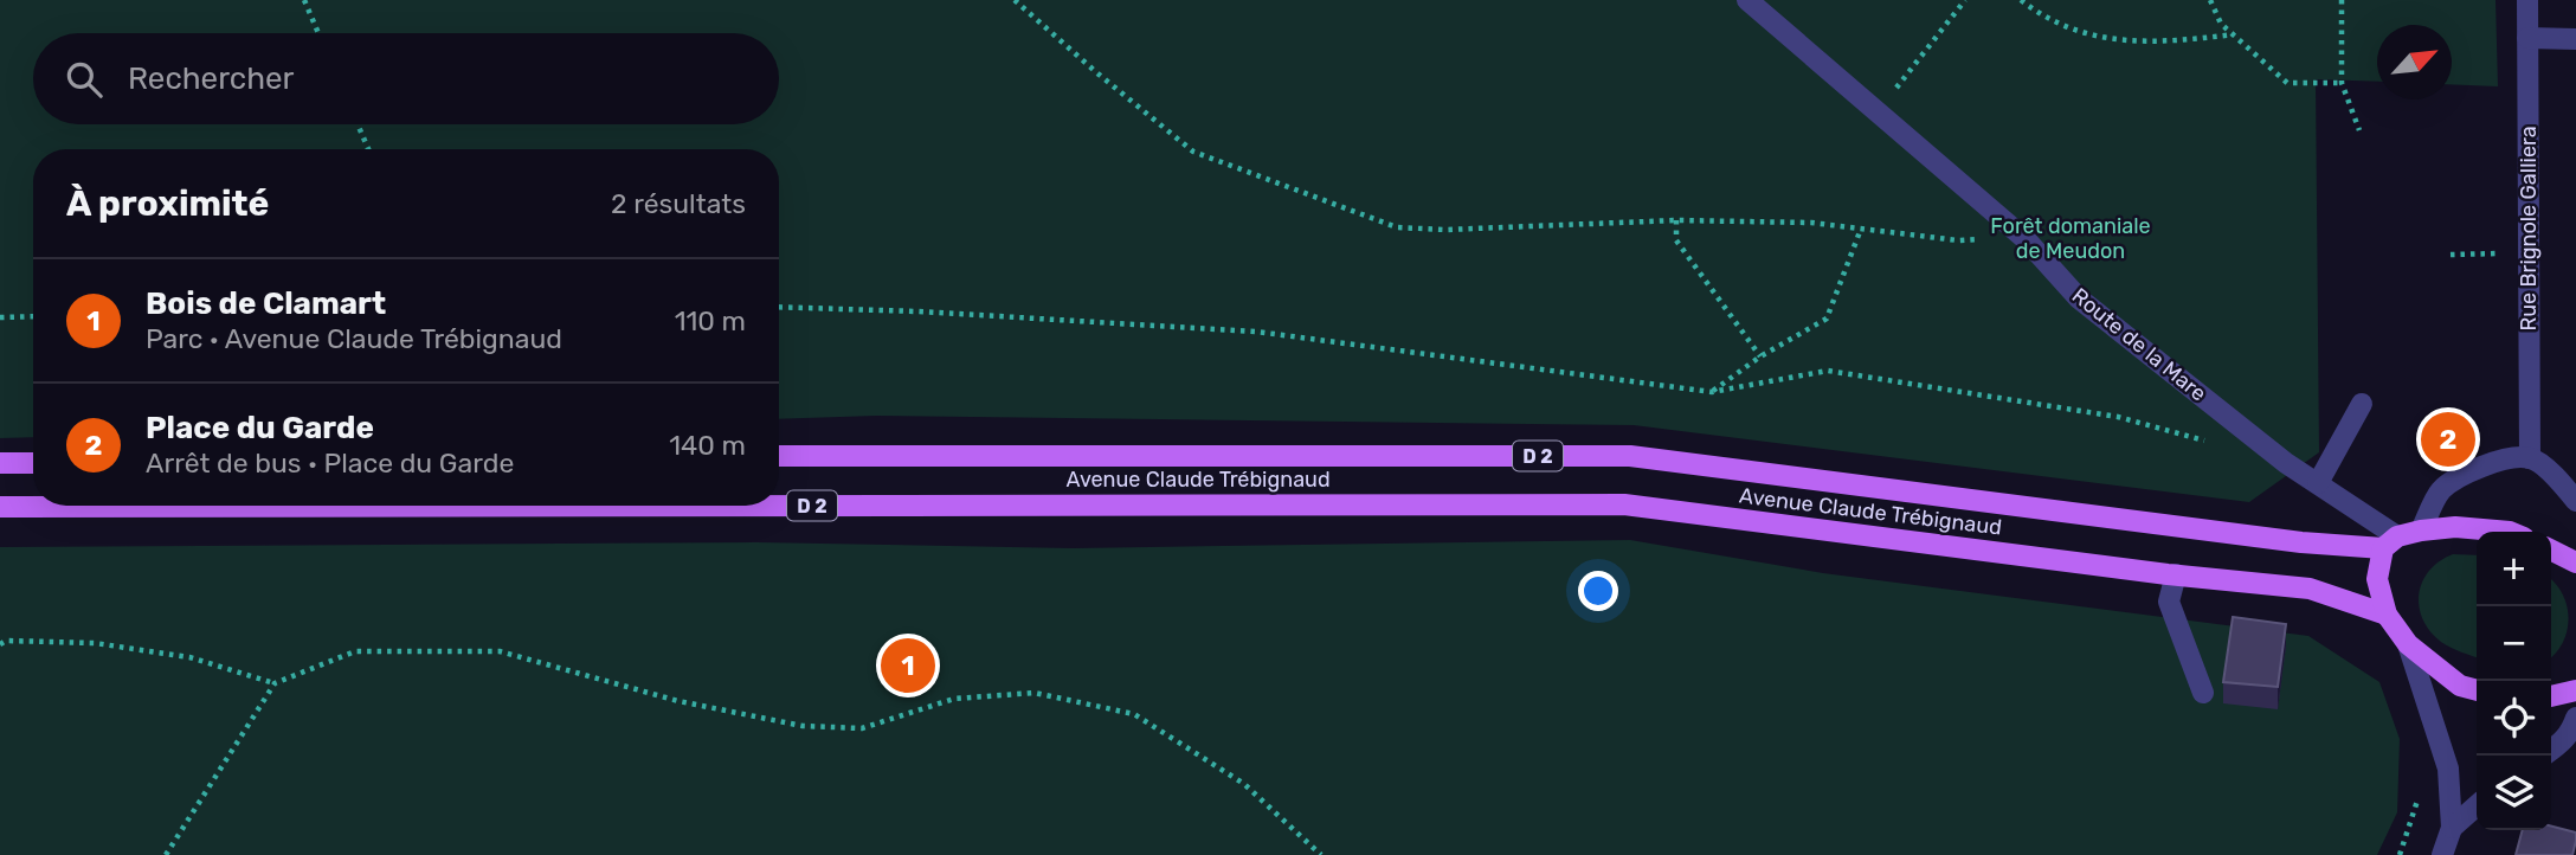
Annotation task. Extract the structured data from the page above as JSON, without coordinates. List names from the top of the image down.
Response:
{
  "streets": {
    "main road": ["D 2", "Avenue Claude Trébignaud"],
    "street": ["Rue Brignole Galliera", "Route de la Mare"]
  },
  "crossings": [
    ["Route de la Mare", "Avenue Claude Trébignaud"]
  ],
  "parks": ["Forêt domaniale de Meudon"],
  "north": "top right",
  "page": {
    "search": "Rechercher",
    "heading": ["À proximité", "2 résultats"],
    "list": [
      {
        "mark": "1",
        "name": "Bois de Clamart",
        "note": "Parc · Avenue Claude Trébignaud",
        "value": "110 m"
      },
      {
        "mark": "2",
        "name": "Place du Garde",
        "note": "Arrêt de bus · Place du Garde",
        "value": "140 m"
      }
    ],
    "pins": ["2", "1"],
    "map_buttons": ["+", "−"]
  }
}
